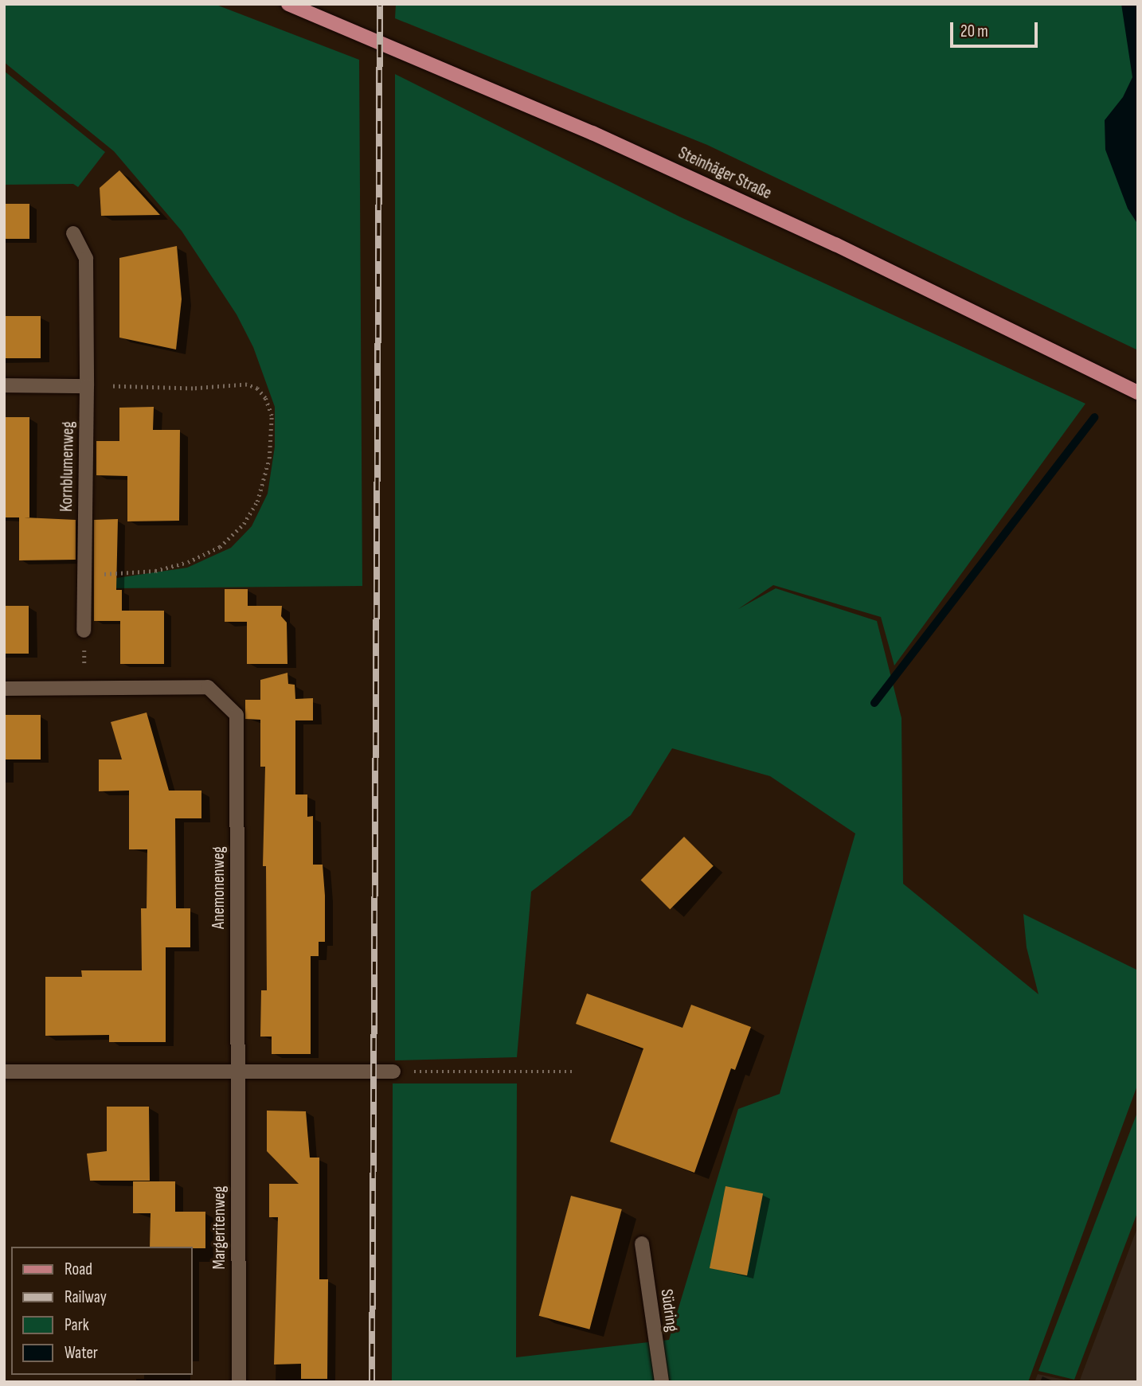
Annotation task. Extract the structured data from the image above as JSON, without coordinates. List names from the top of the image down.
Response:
{
  "streets": {
    "main road": ["Steinhäger Straße"],
    "street": [
      "Kornblumenweg",
      "Anemonenweg",
      "Margeritenweg",
      "Südring"
    ]
  },
  "crossings": [
    ["Anemonenweg", "Margeritenweg"]
  ],
  "legend": [
    "Road",
    "Railway",
    "Park",
    "Water"
  ],
  "scale_bar": "20 m"
}
